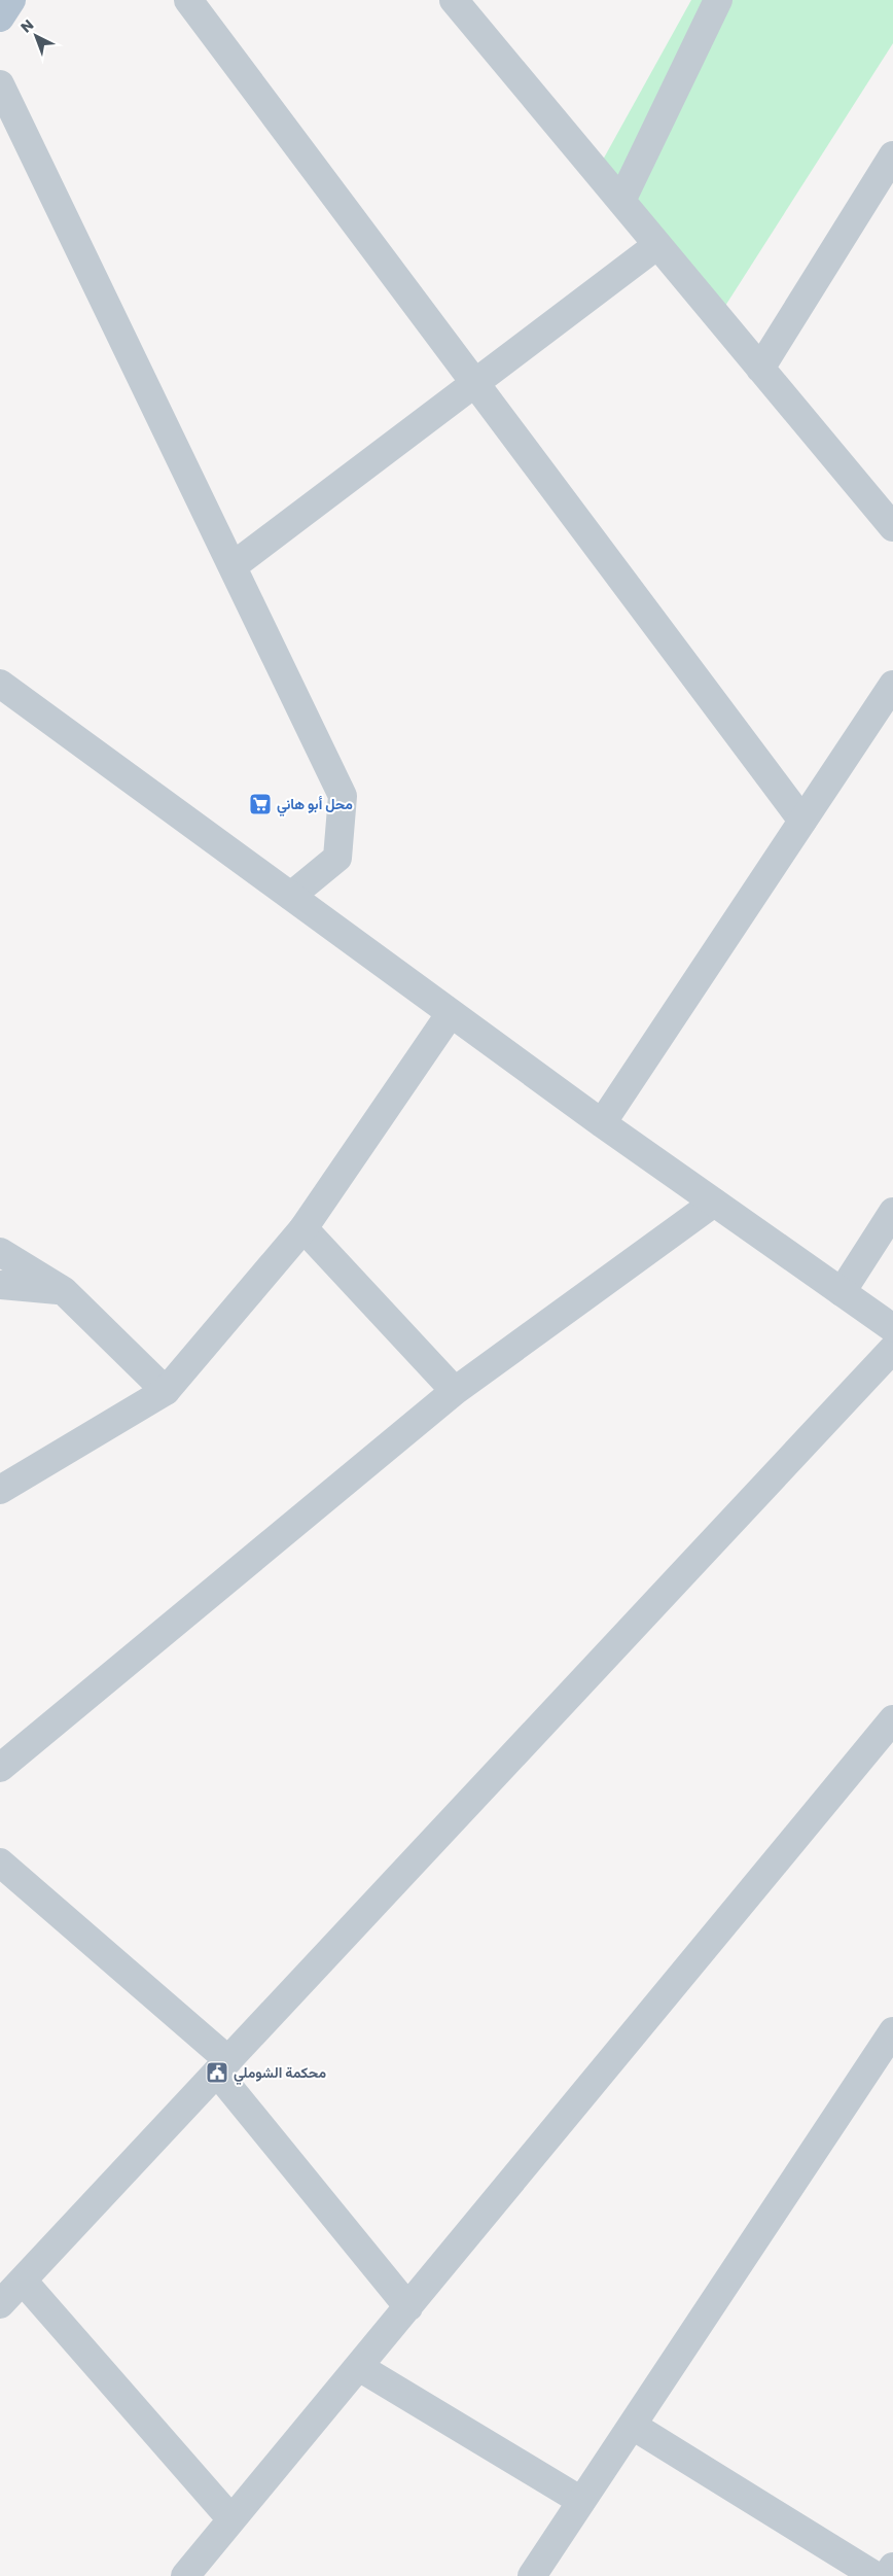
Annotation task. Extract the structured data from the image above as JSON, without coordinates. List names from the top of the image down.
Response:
{
  "places": {
    "supermarket": ["محل أبو هاني"],
    "public building": ["محكمة الشوملي"]
  },
  "north": "top left"
}
